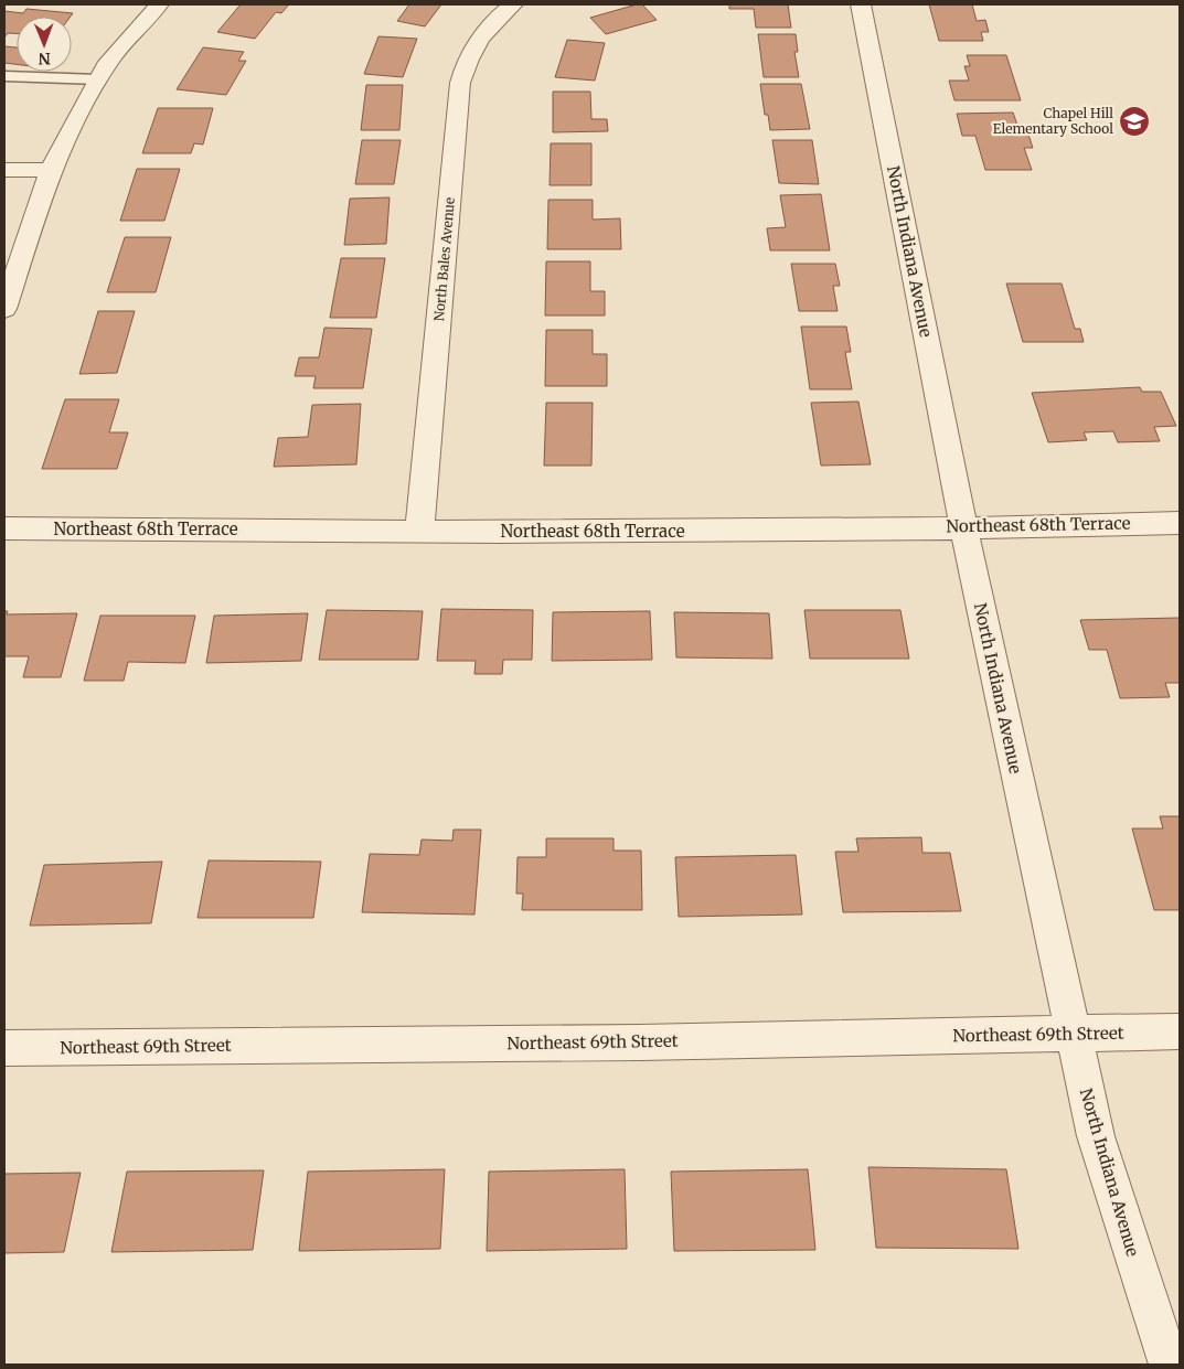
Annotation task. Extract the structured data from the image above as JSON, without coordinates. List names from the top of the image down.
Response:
{
  "streets": {
    "street": [
      "North Indiana Avenue",
      "North Bales Avenue",
      "Northeast 68th Terrace",
      "Northeast 69th Street"
    ]
  },
  "crossings": [
    ["North Indiana Avenue", "Northeast 68th Terrace"],
    ["North Indiana Avenue", "Northeast 69th Street"],
    ["North Bales Avenue", "Northeast 68th Terrace"]
  ],
  "places": {
    "school or university": ["Chapel Hill Elementary School"]
  },
  "north": "bottom"
}
